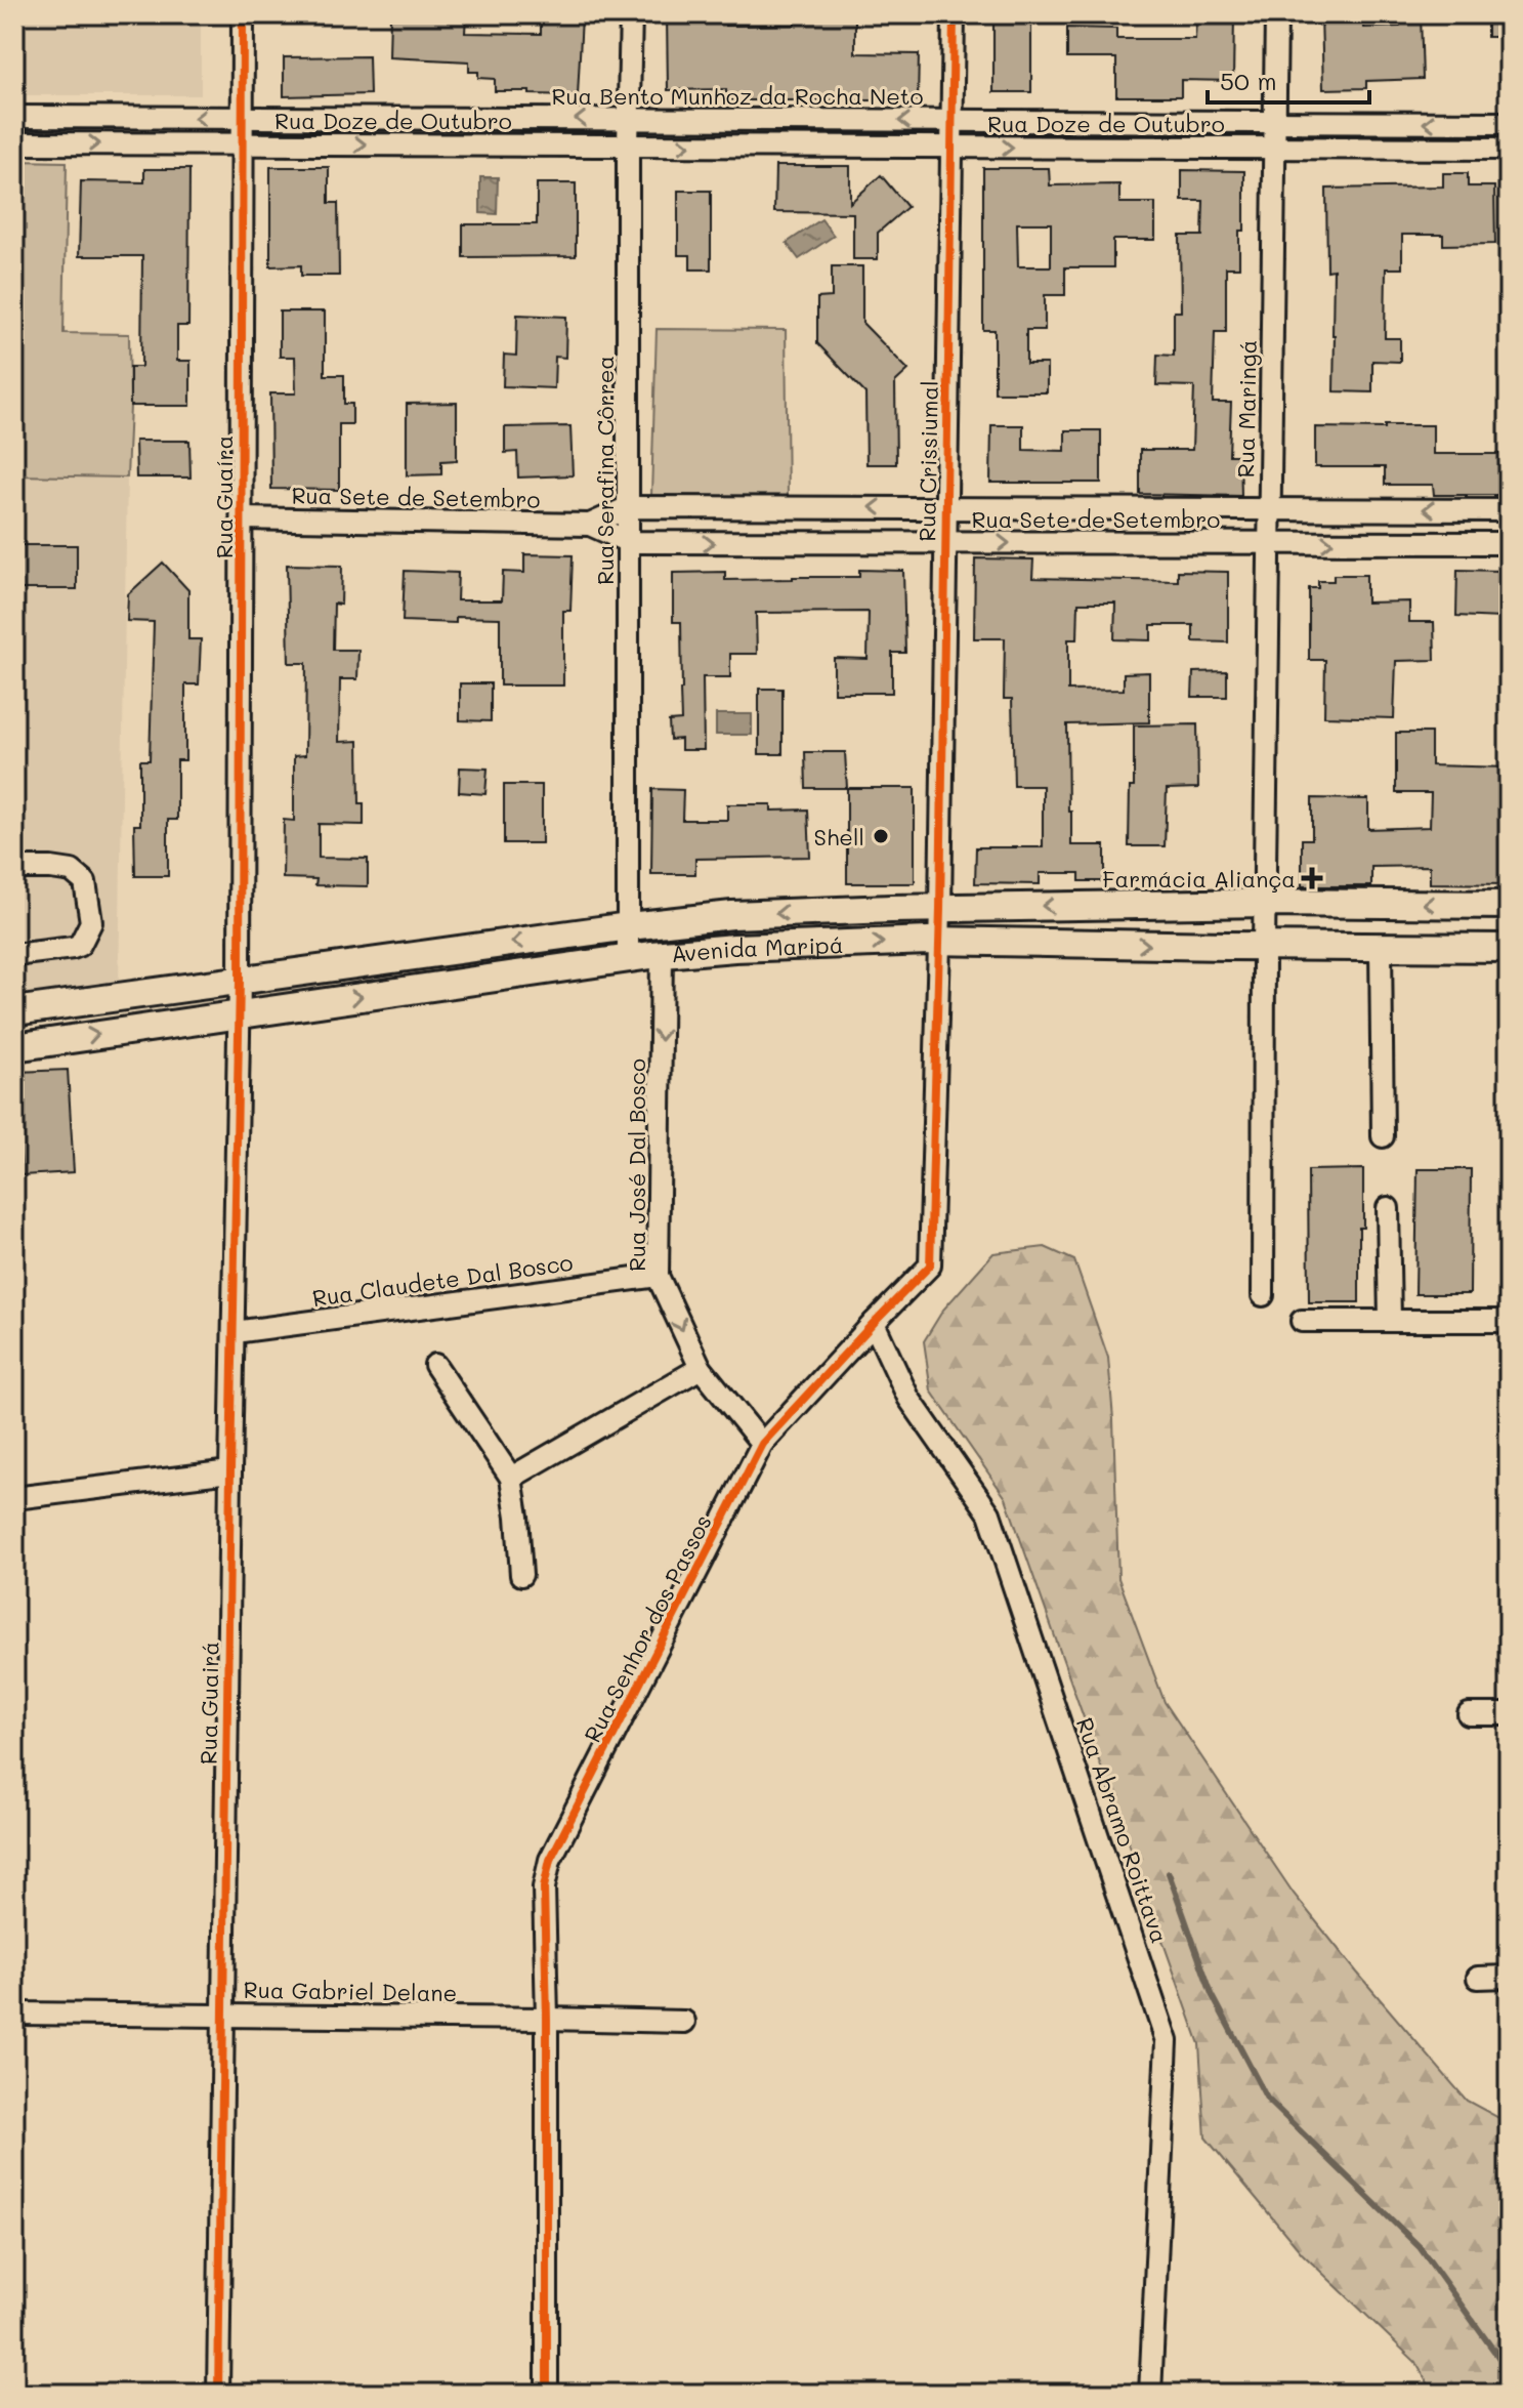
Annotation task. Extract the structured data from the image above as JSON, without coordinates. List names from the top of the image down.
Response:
{
  "streets": {
    "main road": ["Avenida Maripá"],
    "street": [
      "Rua Bento Munhoz da Rocha Neto",
      "Rua Doze de Outubro",
      "Rua Maringá",
      "Rua Crissiumal",
      "Rua Serafina Côrrea",
      "Rua Guaíra",
      "Rua Sete de Setembro",
      "Rua José Dal Bosco",
      "Rua Claudete Dal Bosco",
      "Rua Senhor dos Passos",
      "Rua Guairá",
      "Rua Abramo Roittava",
      "Rua Gabriel Delane"
    ]
  },
  "crossings": [
    ["Rua Bento Munhoz da Rocha Neto", "Rua Maringá"],
    ["Rua Bento Munhoz da Rocha Neto", "Rua Crissiumal"],
    ["Rua Bento Munhoz da Rocha Neto", "Rua Serafina Côrrea"],
    ["Rua Bento Munhoz da Rocha Neto", "Rua Guaíra"],
    ["Rua Doze de Outubro", "Rua Maringá"],
    ["Rua Doze de Outubro", "Rua Crissiumal"],
    ["Rua Doze de Outubro", "Rua Serafina Côrrea"],
    ["Rua Doze de Outubro", "Rua Guaíra"],
    ["Rua Maringá", "Rua Sete de Setembro"],
    ["Rua Maringá", "Avenida Maripá"],
    ["Rua Crissiumal", "Rua Sete de Setembro"],
    ["Rua Crissiumal", "Avenida Maripá"],
    ["Rua Serafina Côrrea", "Rua Sete de Setembro"],
    ["Rua Serafina Côrrea", "Avenida Maripá"],
    ["Rua Guaíra", "Rua Sete de Setembro"],
    ["Rua Guaíra", "Avenida Maripá"],
    ["Rua Guaíra", "Rua Guairá"],
    ["Avenida Maripá", "Rua José Dal Bosco"],
    ["Avenida Maripá", "Rua Senhor dos Passos"],
    ["Avenida Maripá", "Rua Guairá"],
    ["Rua José Dal Bosco", "Rua Claudete Dal Bosco"],
    ["Rua José Dal Bosco", "Rua Senhor dos Passos"],
    ["Rua Claudete Dal Bosco", "Rua Guairá"],
    ["Rua Senhor dos Passos", "Rua Abramo Roittava"],
    ["Rua Senhor dos Passos", "Rua Gabriel Delane"],
    ["Rua Guairá", "Rua Gabriel Delane"]
  ],
  "one_way": ["Rua Bento Munhoz da Rocha Neto", "Rua Doze de Outubro", "Rua José Dal Bosco"],
  "places": {
    "other": ["Shell"],
    "health": ["Farmácia Aliança"]
  },
  "scale_bar": "50 m"
}
